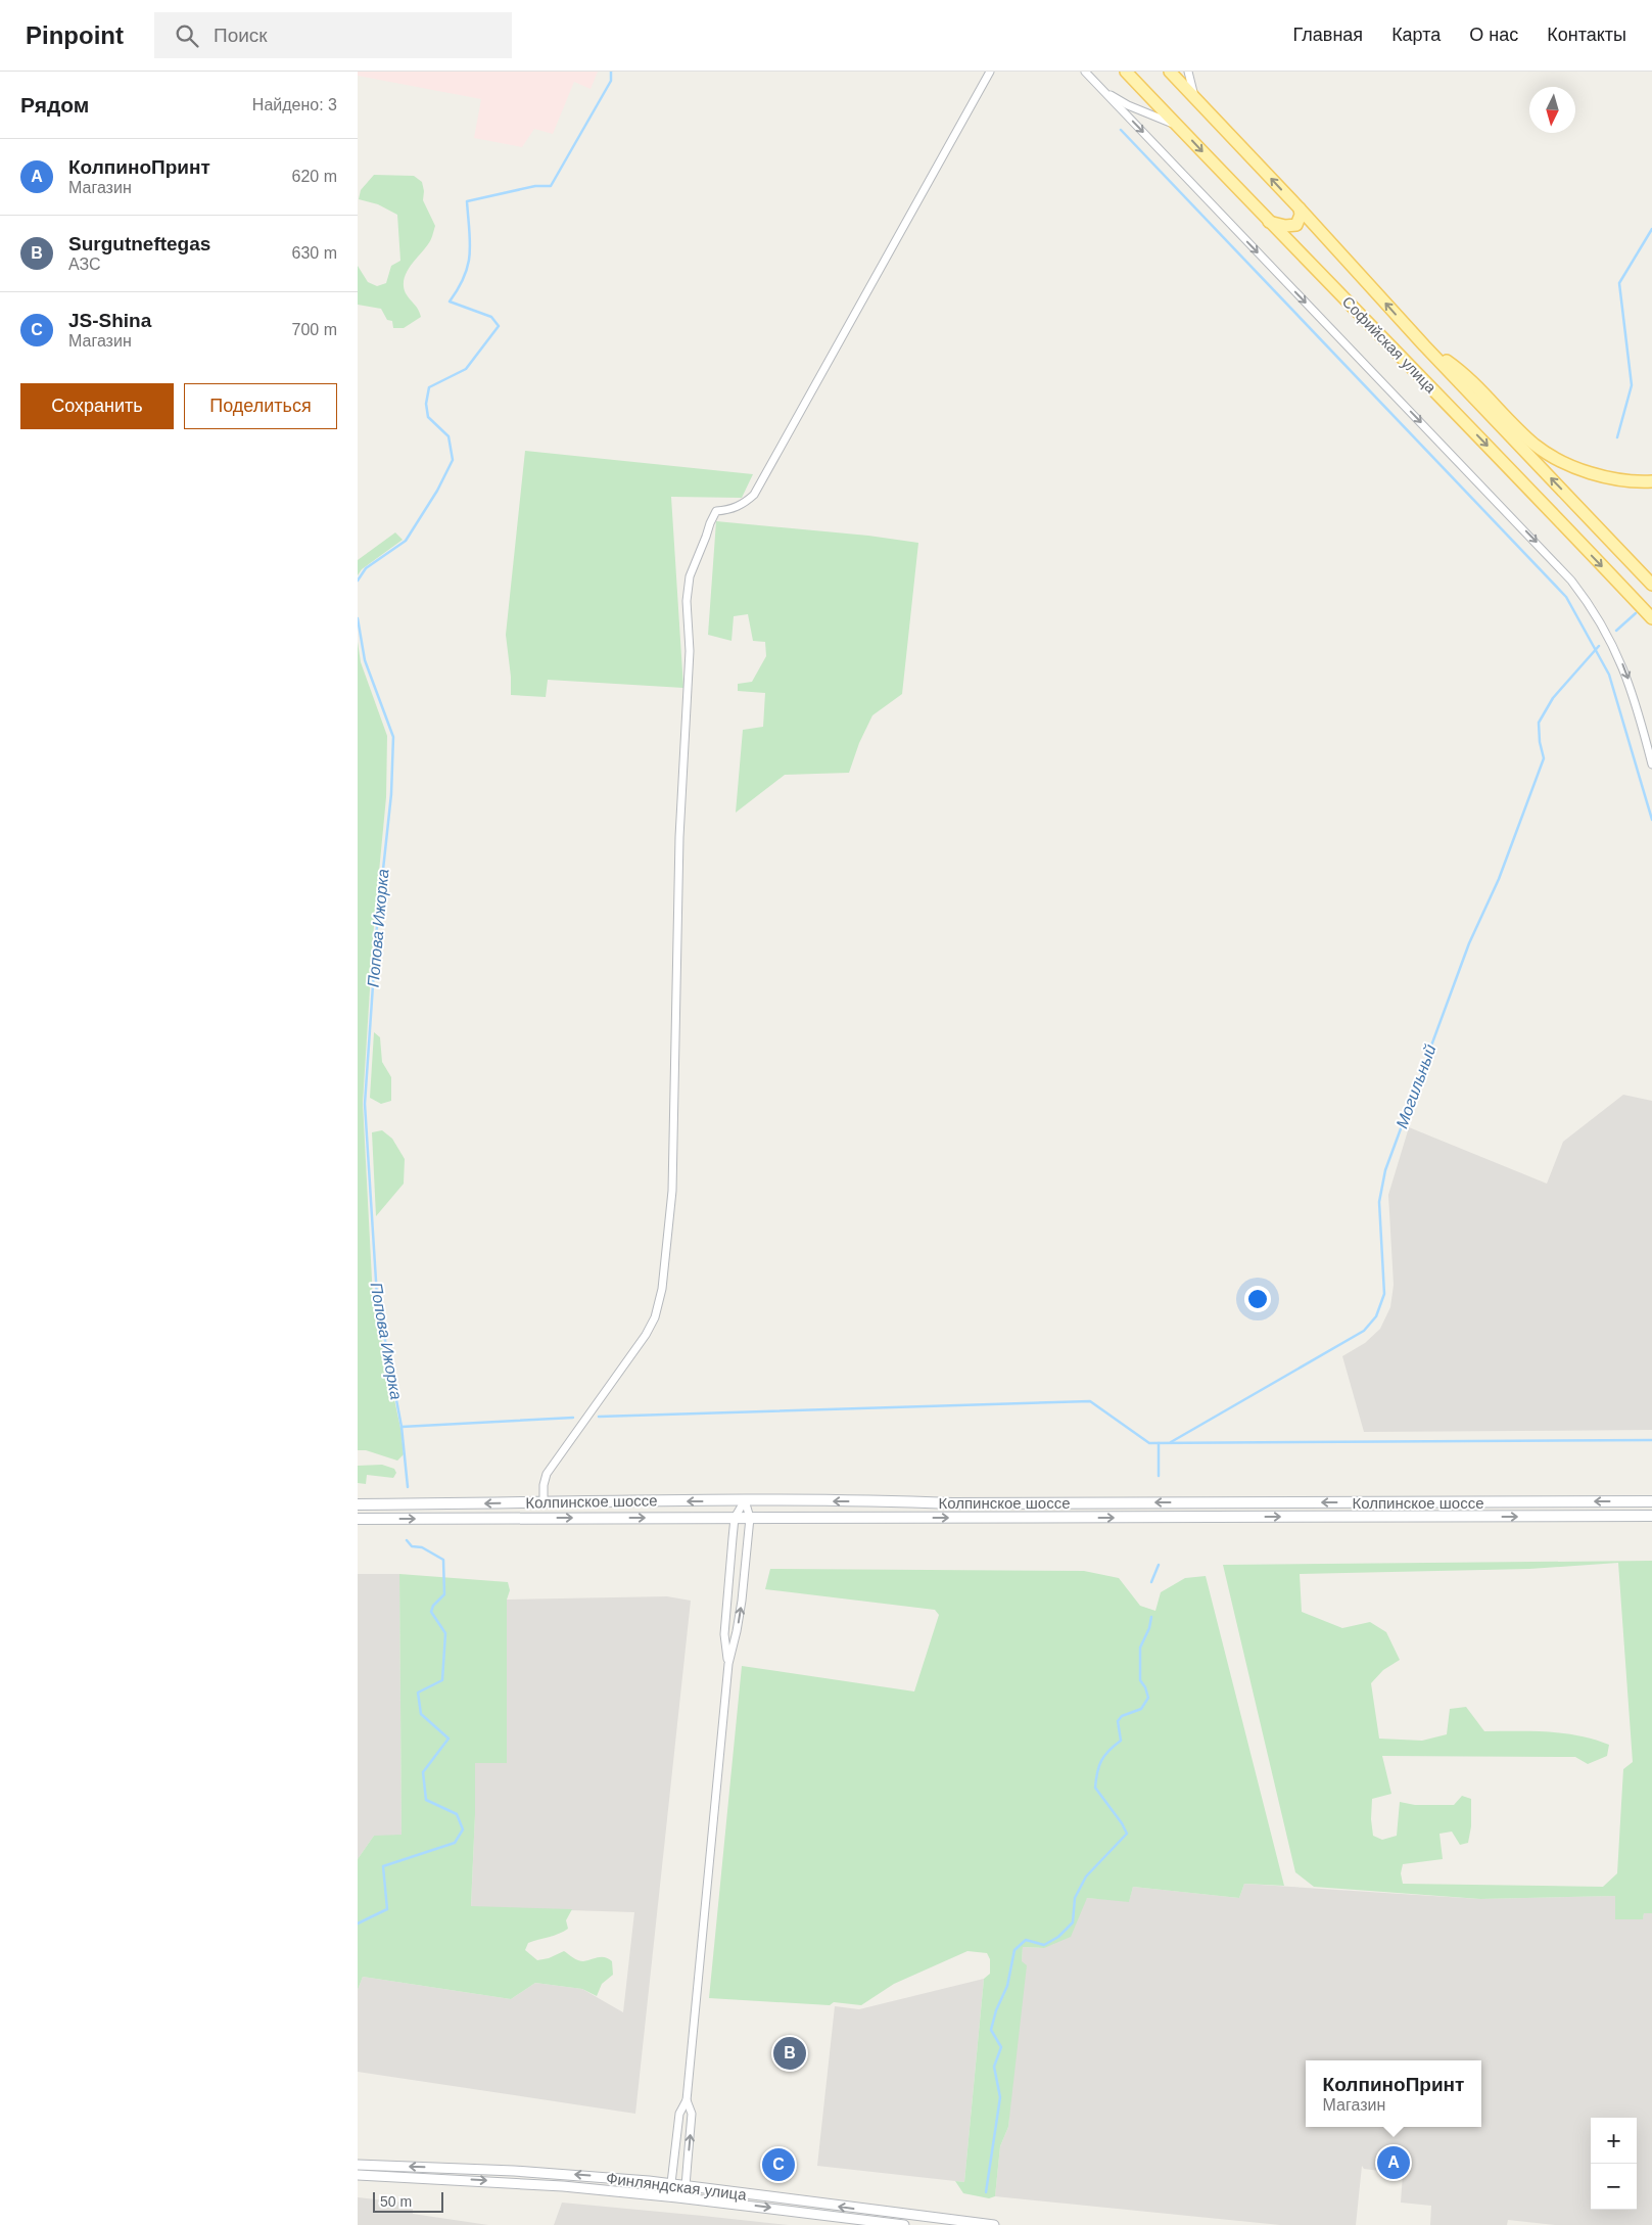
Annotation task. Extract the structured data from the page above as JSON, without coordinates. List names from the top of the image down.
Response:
{
  "streets": {
    "main road": ["Софийская улица", "Колпинское шоссе"],
    "street": ["Финляндская улица"]
  },
  "water": ["Попова Ижорка", "Могильный"],
  "scale_bar": "50 m",
  "north": "bottom",
  "page": {
    "header": "Pinpoint",
    "search": "Поиск",
    "nav": [
      "Главная",
      "Карта",
      "О нас",
      "Контакты"
    ],
    "heading": ["Рядом", "Найдено: 3"],
    "list": [
      {
        "mark": "A",
        "name": "КолпиноПринт",
        "note": "Магазин",
        "value": "620 m"
      },
      {
        "mark": "B",
        "name": "Surgutneftegas",
        "note": "АЗС",
        "value": "630 m"
      },
      {
        "mark": "C",
        "name": "JS-Shina",
        "note": "Магазин",
        "value": "700 m"
      }
    ],
    "buttons": ["Сохранить", "Поделиться"],
    "pins": ["B", "A", "C"],
    "popup": ["КолпиноПринт", "Магазин"],
    "map_buttons": ["+", "−"],
    "scale": "50 m"
  }
}
